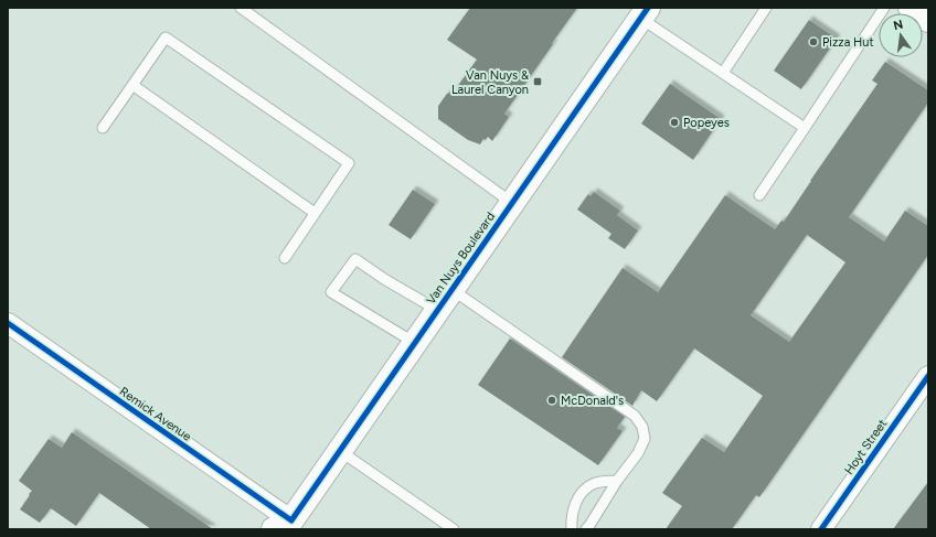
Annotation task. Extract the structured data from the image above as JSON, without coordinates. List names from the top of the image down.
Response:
{
  "streets": {
    "main road": ["Van Nuys Boulevard"],
    "street": ["Remick Avenue", "Hoyt Street"]
  },
  "crossings": [
    ["Van Nuys Boulevard", "Remick Avenue"]
  ],
  "places": {
    "other": ["Pizza Hut", "Popeyes", "McDonald's"],
    "transit": ["Van Nuys & Laurel Canyon"]
  },
  "north": "top"
}
